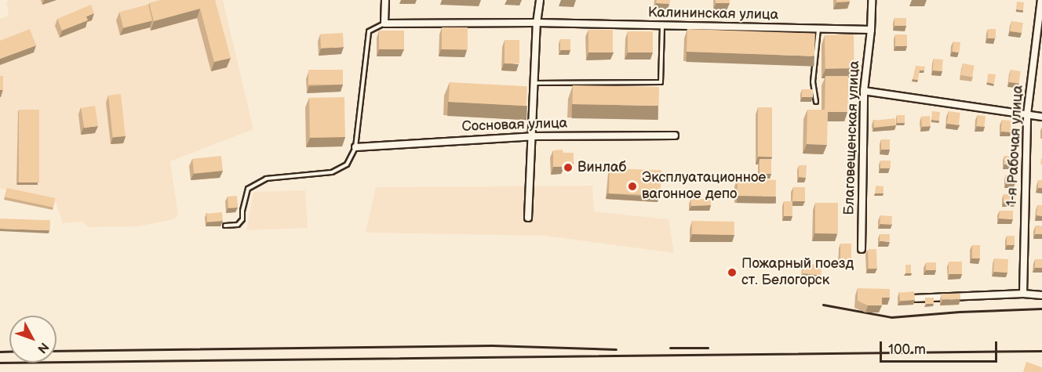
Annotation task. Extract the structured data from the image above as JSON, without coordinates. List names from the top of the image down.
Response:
{
  "streets": {
    "street": [
      "Калининская улица",
      "Сосновая улица",
      "Благовещенская улица",
      "1-я Рабочая улица"
    ]
  },
  "crossings": [
    ["Калининская улица", "Благовещенская улица"]
  ],
  "places": ["Винлаб", "Эксплуатационное вагонное депо", "Пожарный поезд ст. Белогорск"],
  "scale_bar": "100 m",
  "north": "bottom right"
}
